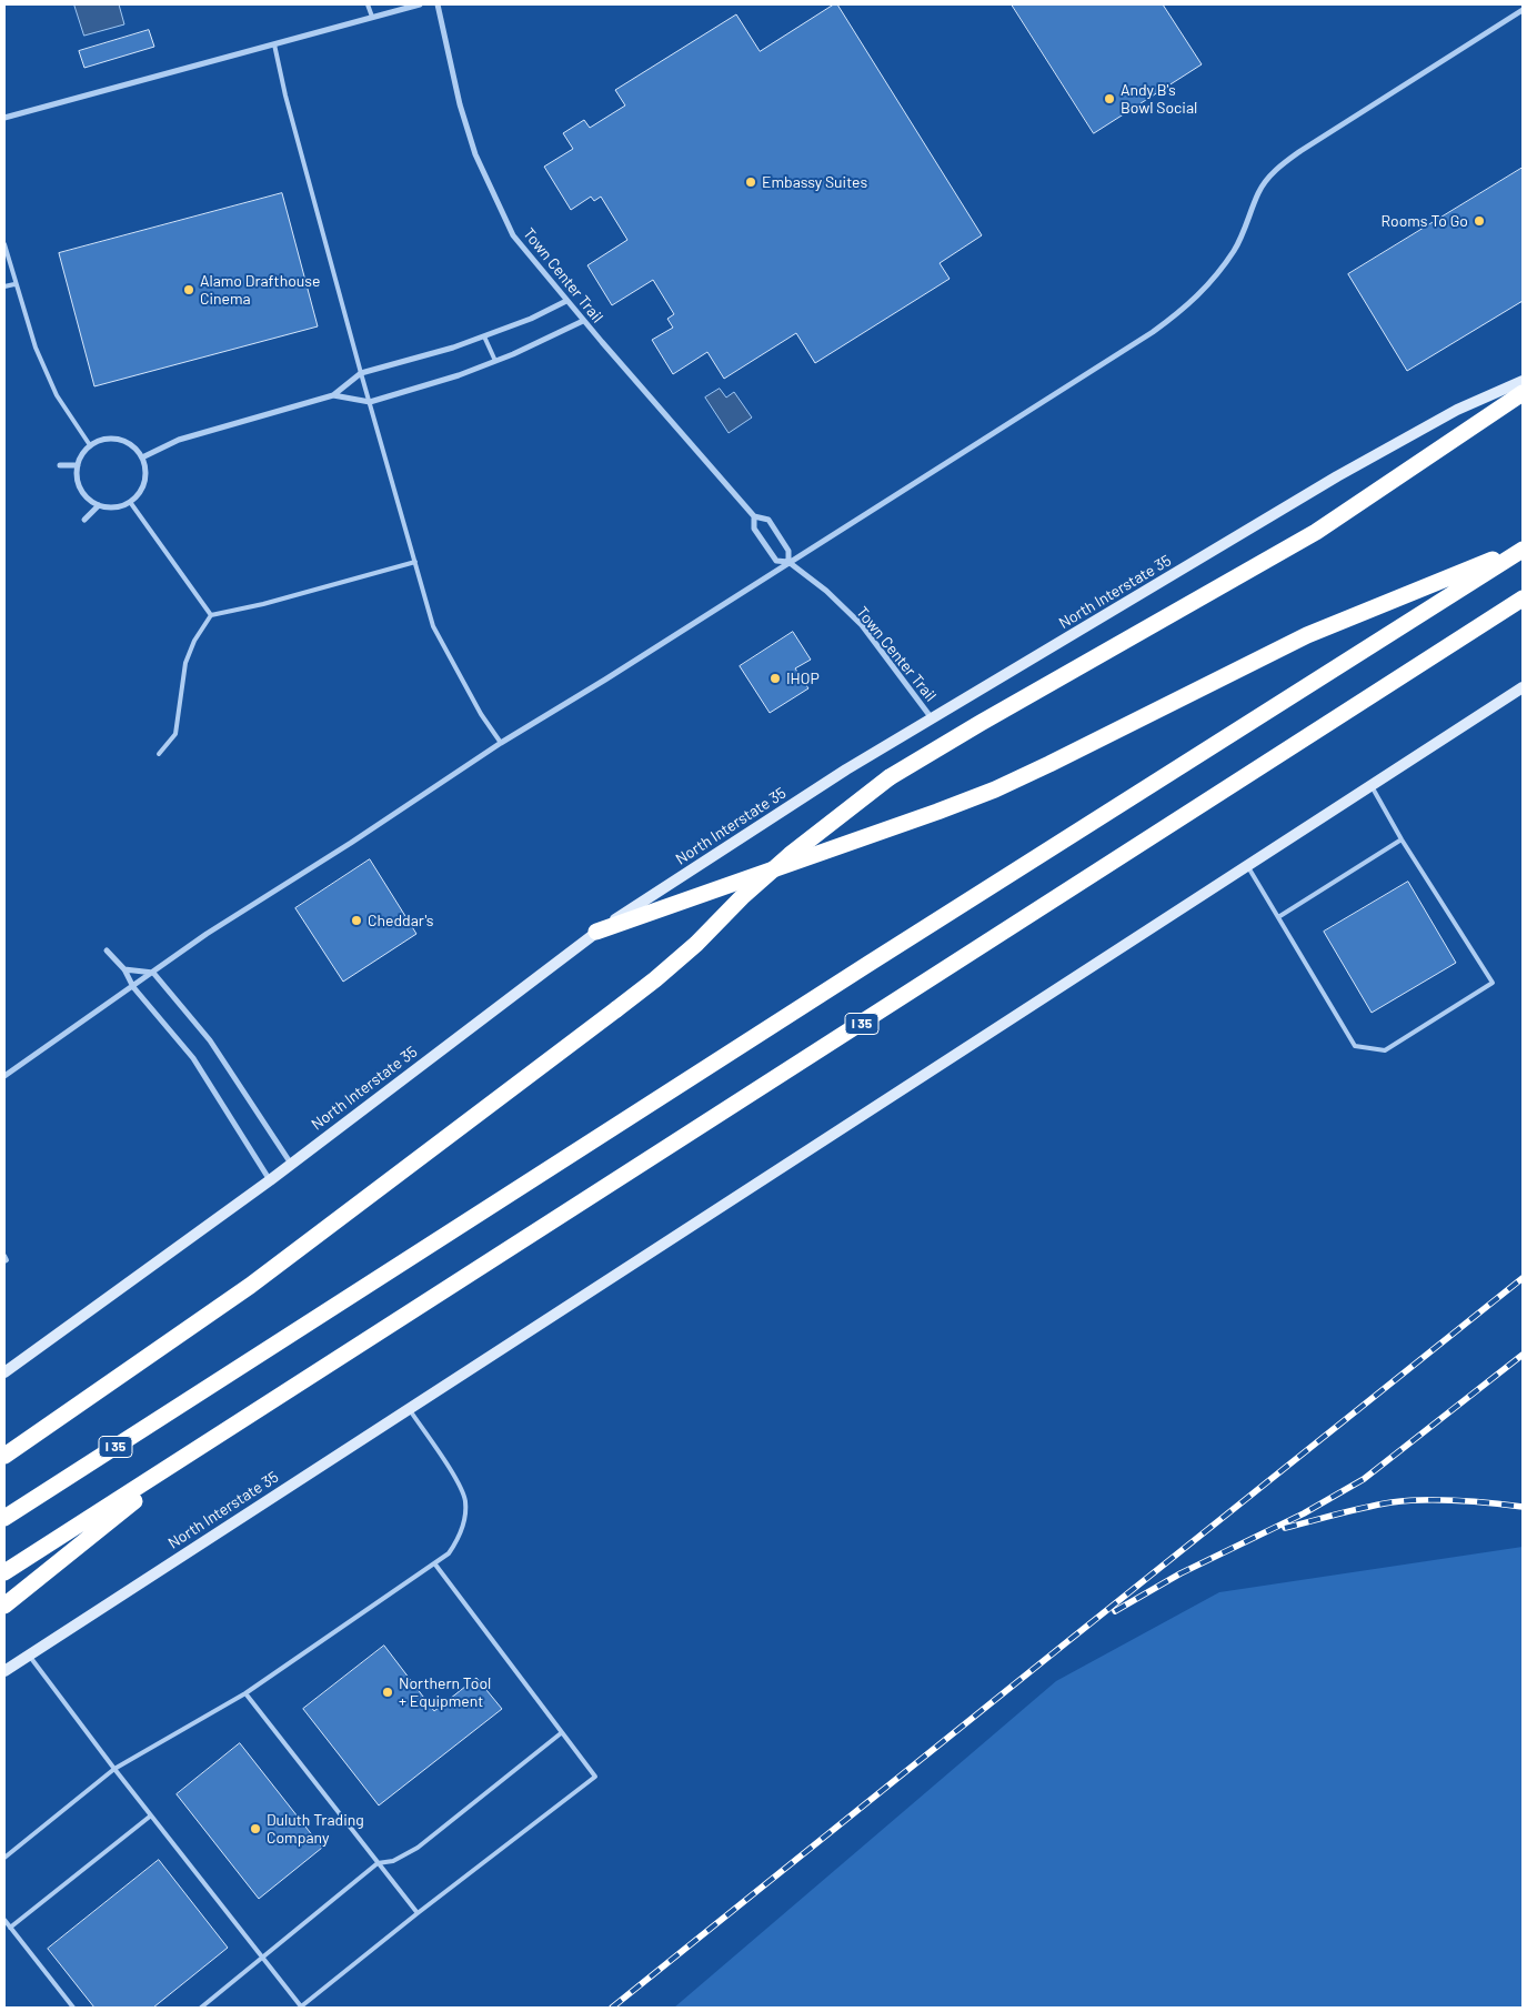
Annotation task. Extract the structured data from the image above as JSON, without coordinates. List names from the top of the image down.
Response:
{
  "streets": {
    "highway": ["I 35"],
    "main road": ["North Interstate 35"],
    "street": ["Town Center Trail"]
  },
  "crossings": [
    ["Town Center Trail", "North Interstate 35"]
  ],
  "places": [
    "Andy B's Bowl Social",
    "Embassy Suites",
    "Rooms To Go",
    "Alamo Drafthouse Cinema",
    "IHOP",
    "Cheddar's",
    "Northern Tool + Equipment",
    "Duluth Trading Company"
  ]
}
